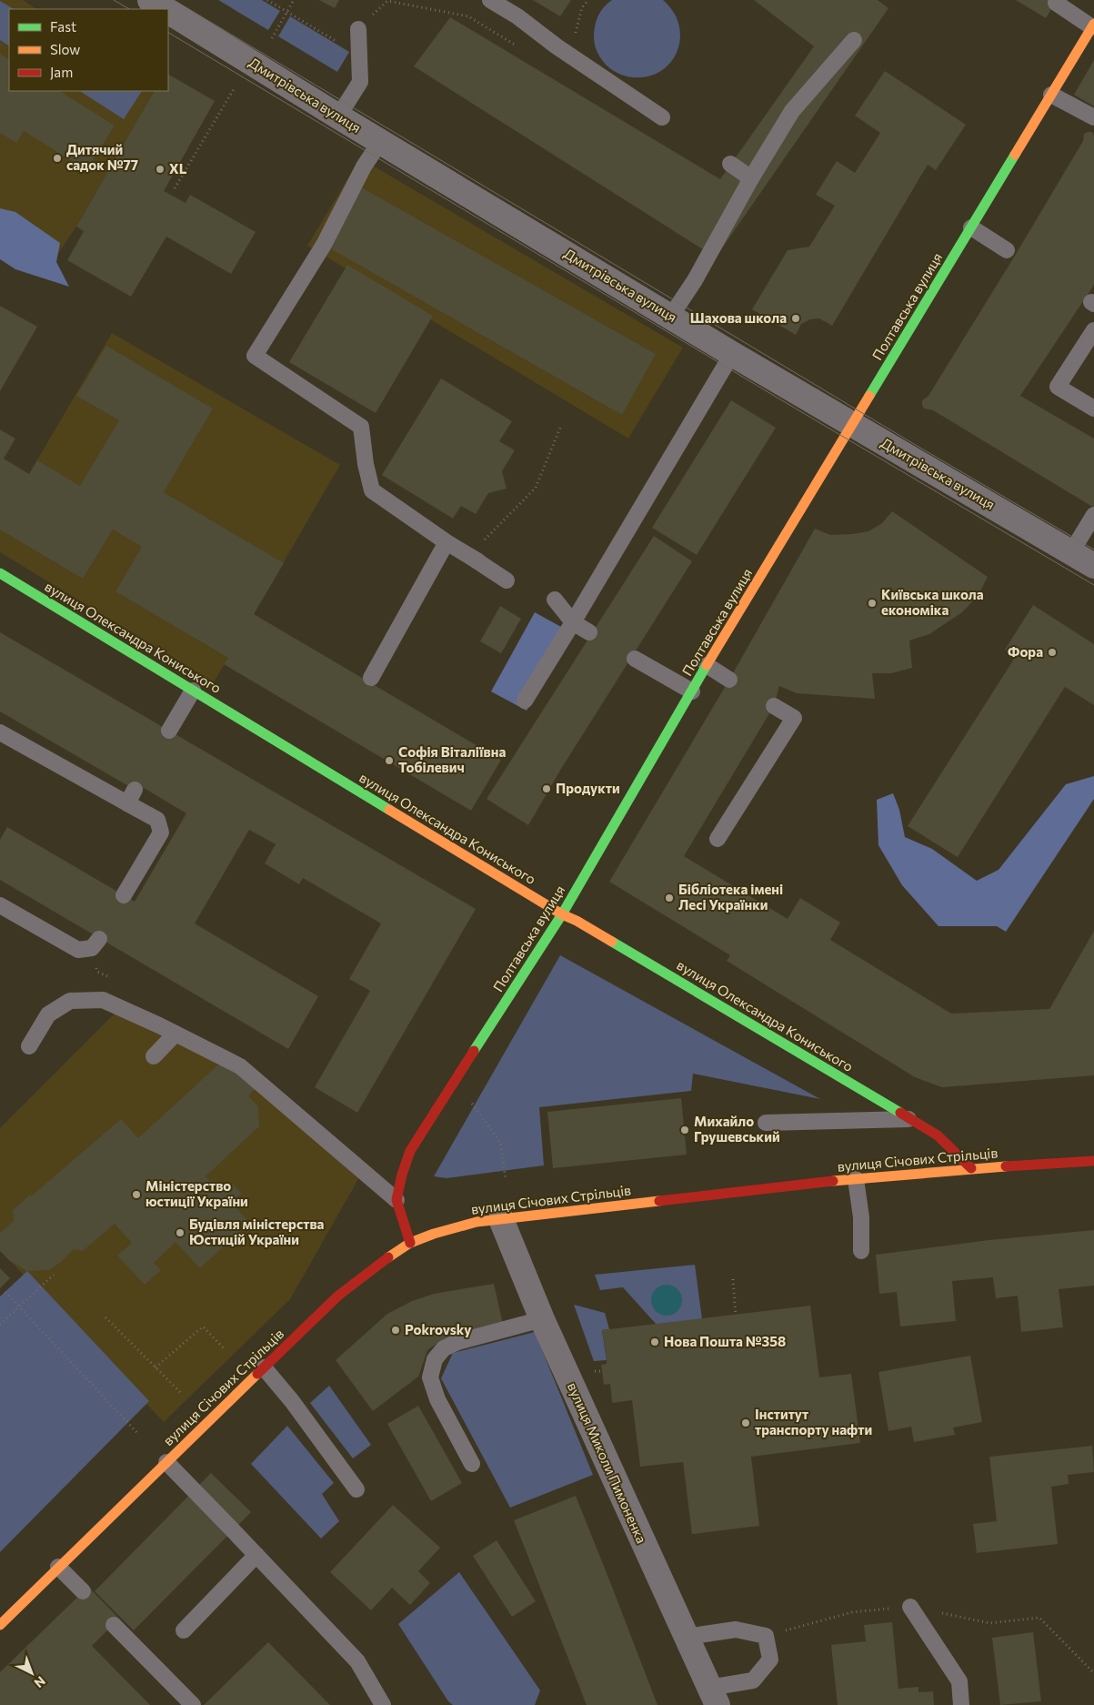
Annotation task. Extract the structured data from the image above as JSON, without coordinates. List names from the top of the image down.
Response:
{
  "streets": {
    "street": [
      "Дмитрівська вулиця",
      "Полтавська вулиця",
      "вулиця Олександра Кониського",
      "вулиця Січових Стрільців",
      "вулиця Миколи Пимоненка"
    ]
  },
  "crossings": [
    ["Дмитрівська вулиця", "Полтавська вулиця"],
    ["Полтавська вулиця", "вулиця Олександра Кониського"],
    ["Полтавська вулиця", "вулиця Січових Стрільців"],
    ["вулиця Олександра Кониського", "вулиця Січових Стрільців"],
    ["вулиця Січових Стрільців", "вулиця Миколи Пимоненка"]
  ],
  "places": [
    "Дитячий садок №77",
    "XL",
    "Шахова школа",
    "Київська школа економіка",
    "Фора",
    "Софія Віталіївна Тобілевич",
    "Продукти",
    "Бібліотека імені Лесі Українки",
    "Михайло Грушевський",
    "Міністерство юстиції України",
    "Будівля міністерства Юстицій України",
    "Pokrovsky",
    "Нова Пошта №358",
    "Інститут транспорту нафти"
  ],
  "legend": ["Fast", "Slow", "Jam"],
  "north": "bottom right"
}
